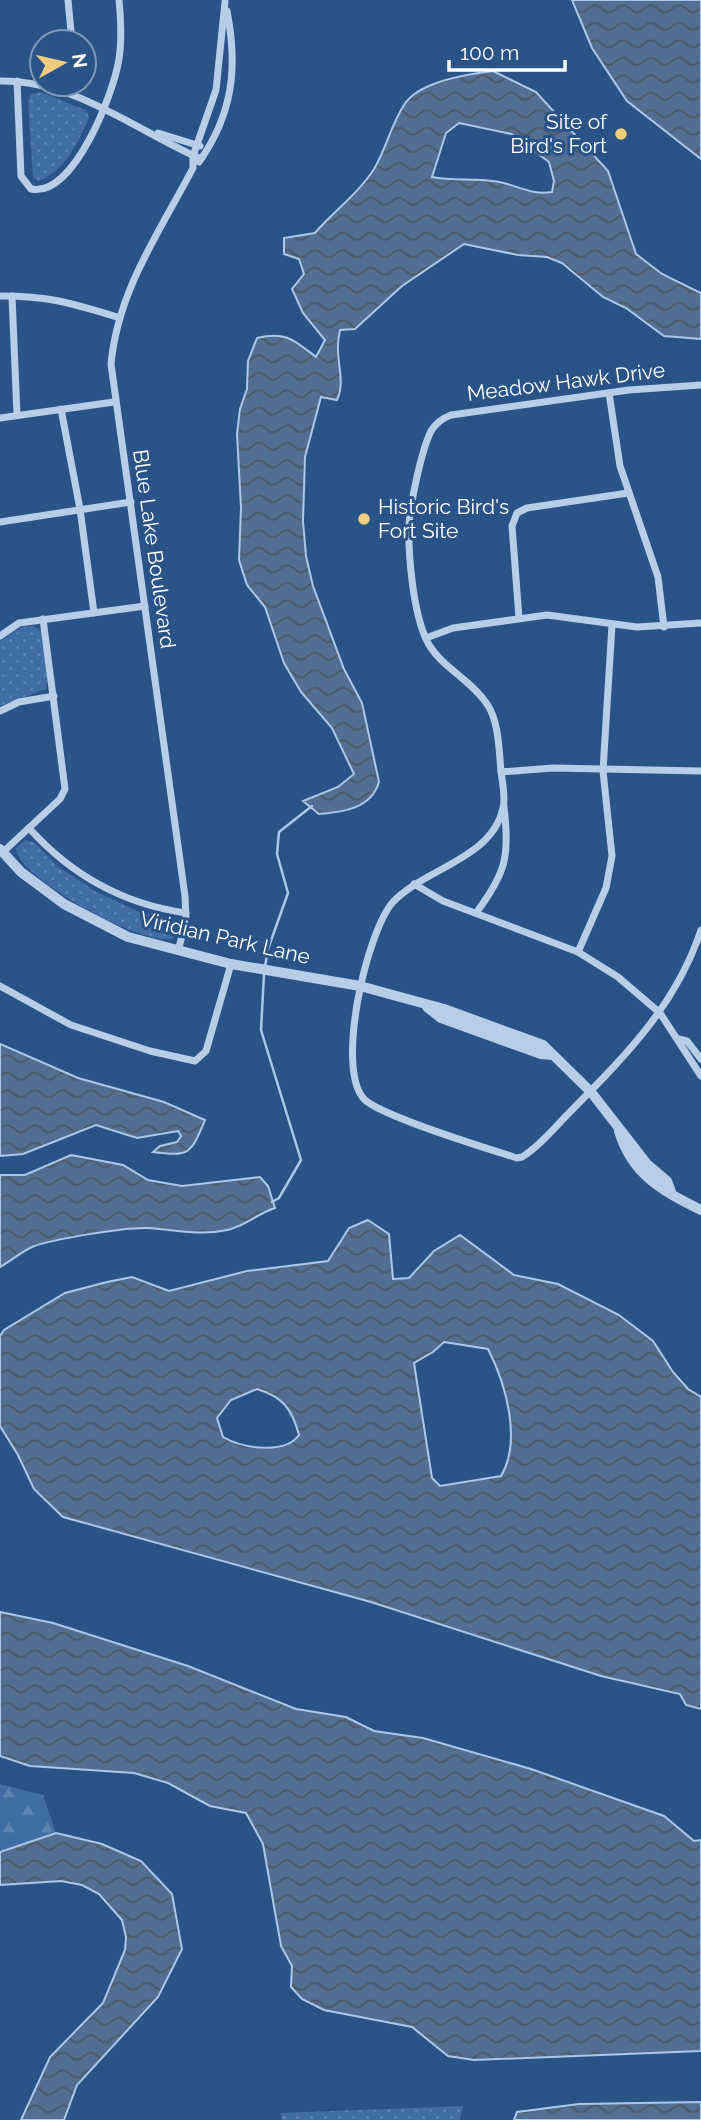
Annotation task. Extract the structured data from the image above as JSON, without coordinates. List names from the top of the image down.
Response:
{
  "streets": {
    "street": ["Meadow Hawk Drive", "Blue Lake Boulevard", "Viridian Park Lane"]
  },
  "crossings": [
    ["Blue Lake Boulevard", "Viridian Park Lane"]
  ],
  "places": ["Site of Bird's Fort", "Historic Bird's Fort Site"],
  "scale_bar": "100 m",
  "north": "right"
}
